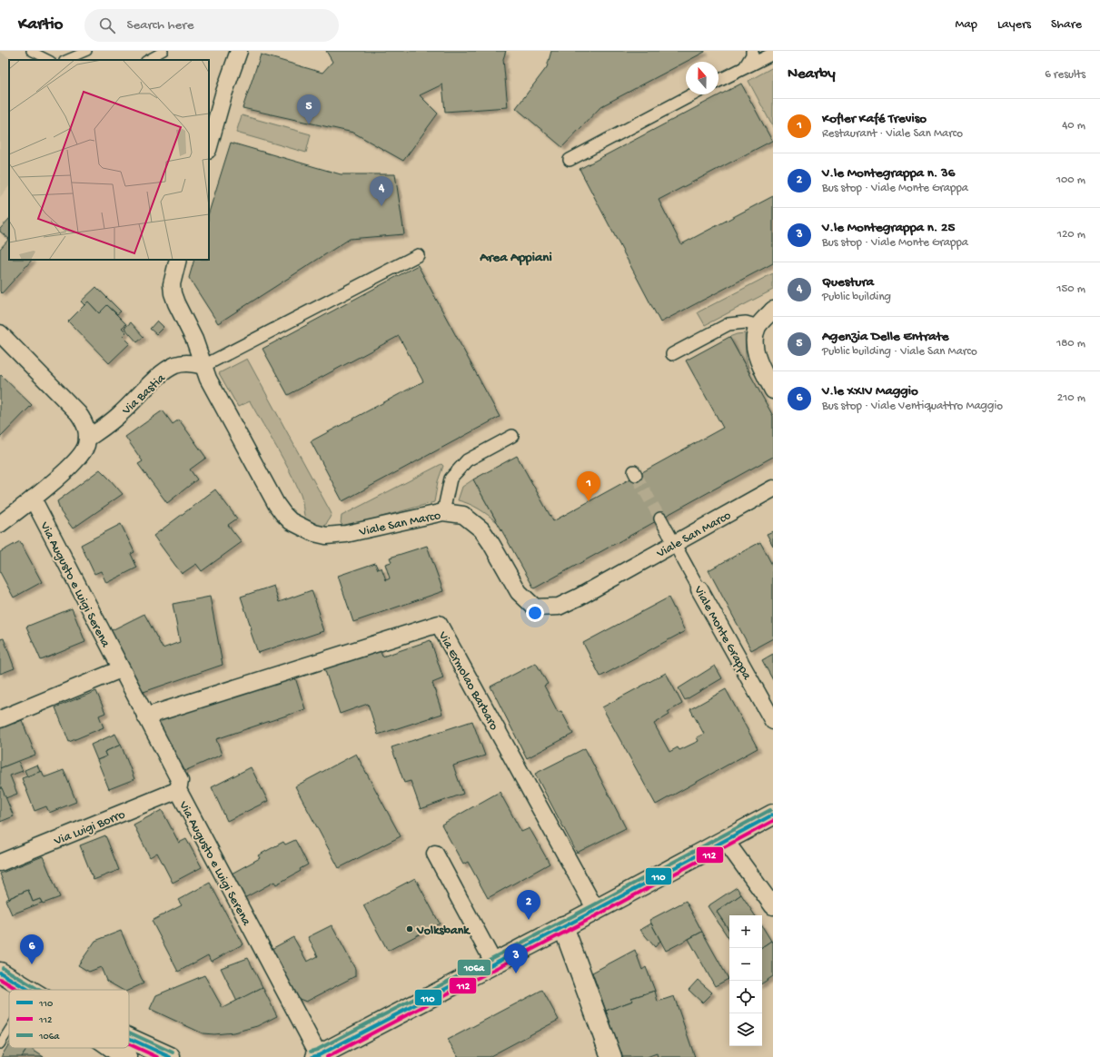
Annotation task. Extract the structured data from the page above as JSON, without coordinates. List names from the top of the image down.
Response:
{
  "streets": {
    "street": [
      "Via Bastia",
      "Viale San Marco",
      "Via Augusto e Luigi Serena",
      "Viale Monte Grappa",
      "Via Ermolao Barbaro",
      "Via Luigi Borro"
    ]
  },
  "crossings": [
    ["Via Bastia", "Viale San Marco"],
    ["Viale San Marco", "Viale Monte Grappa"],
    ["Via Augusto e Luigi Serena", "Via Ermolao Barbaro"],
    ["Via Augusto e Luigi Serena", "Via Luigi Borro"]
  ],
  "districts": ["Area Appiani"],
  "places": ["Volksbank"],
  "lines": ["transit line 106a", "transit line 110", "transit line 112"],
  "legend": ["110", "112", "106a"],
  "north": "top",
  "page": {
    "header": "Kartio",
    "search": "Search here",
    "nav": ["Map", "Layers", "Share"],
    "heading": ["Nearby", "6 results"],
    "pins": [
      "5",
      "4",
      "1",
      "2",
      "6",
      "3"
    ],
    "list": [
      {
        "mark": "1",
        "name": "Kofler Kafé Treviso",
        "note": "Restaurant · Viale San Marco",
        "value": "40 m"
      },
      {
        "mark": "2",
        "name": "V.le Montegrappa n. 36",
        "note": "Bus stop · Viale Monte Grappa",
        "value": "100 m"
      },
      {
        "mark": "3",
        "name": "V.le Montegrappa n. 25",
        "note": "Bus stop · Viale Monte Grappa",
        "value": "120 m"
      },
      {
        "mark": "4",
        "name": "Questura",
        "note": "Public building",
        "value": "150 m"
      },
      {
        "mark": "5",
        "name": "Agenzia Delle Entrate",
        "note": "Public building · Viale San Marco",
        "value": "180 m"
      },
      {
        "mark": "6",
        "name": "V.le XXIV Maggio",
        "note": "Bus stop · Viale Ventiquattro Maggio",
        "value": "210 m"
      }
    ],
    "map_buttons": ["+", "−"]
  }
}
